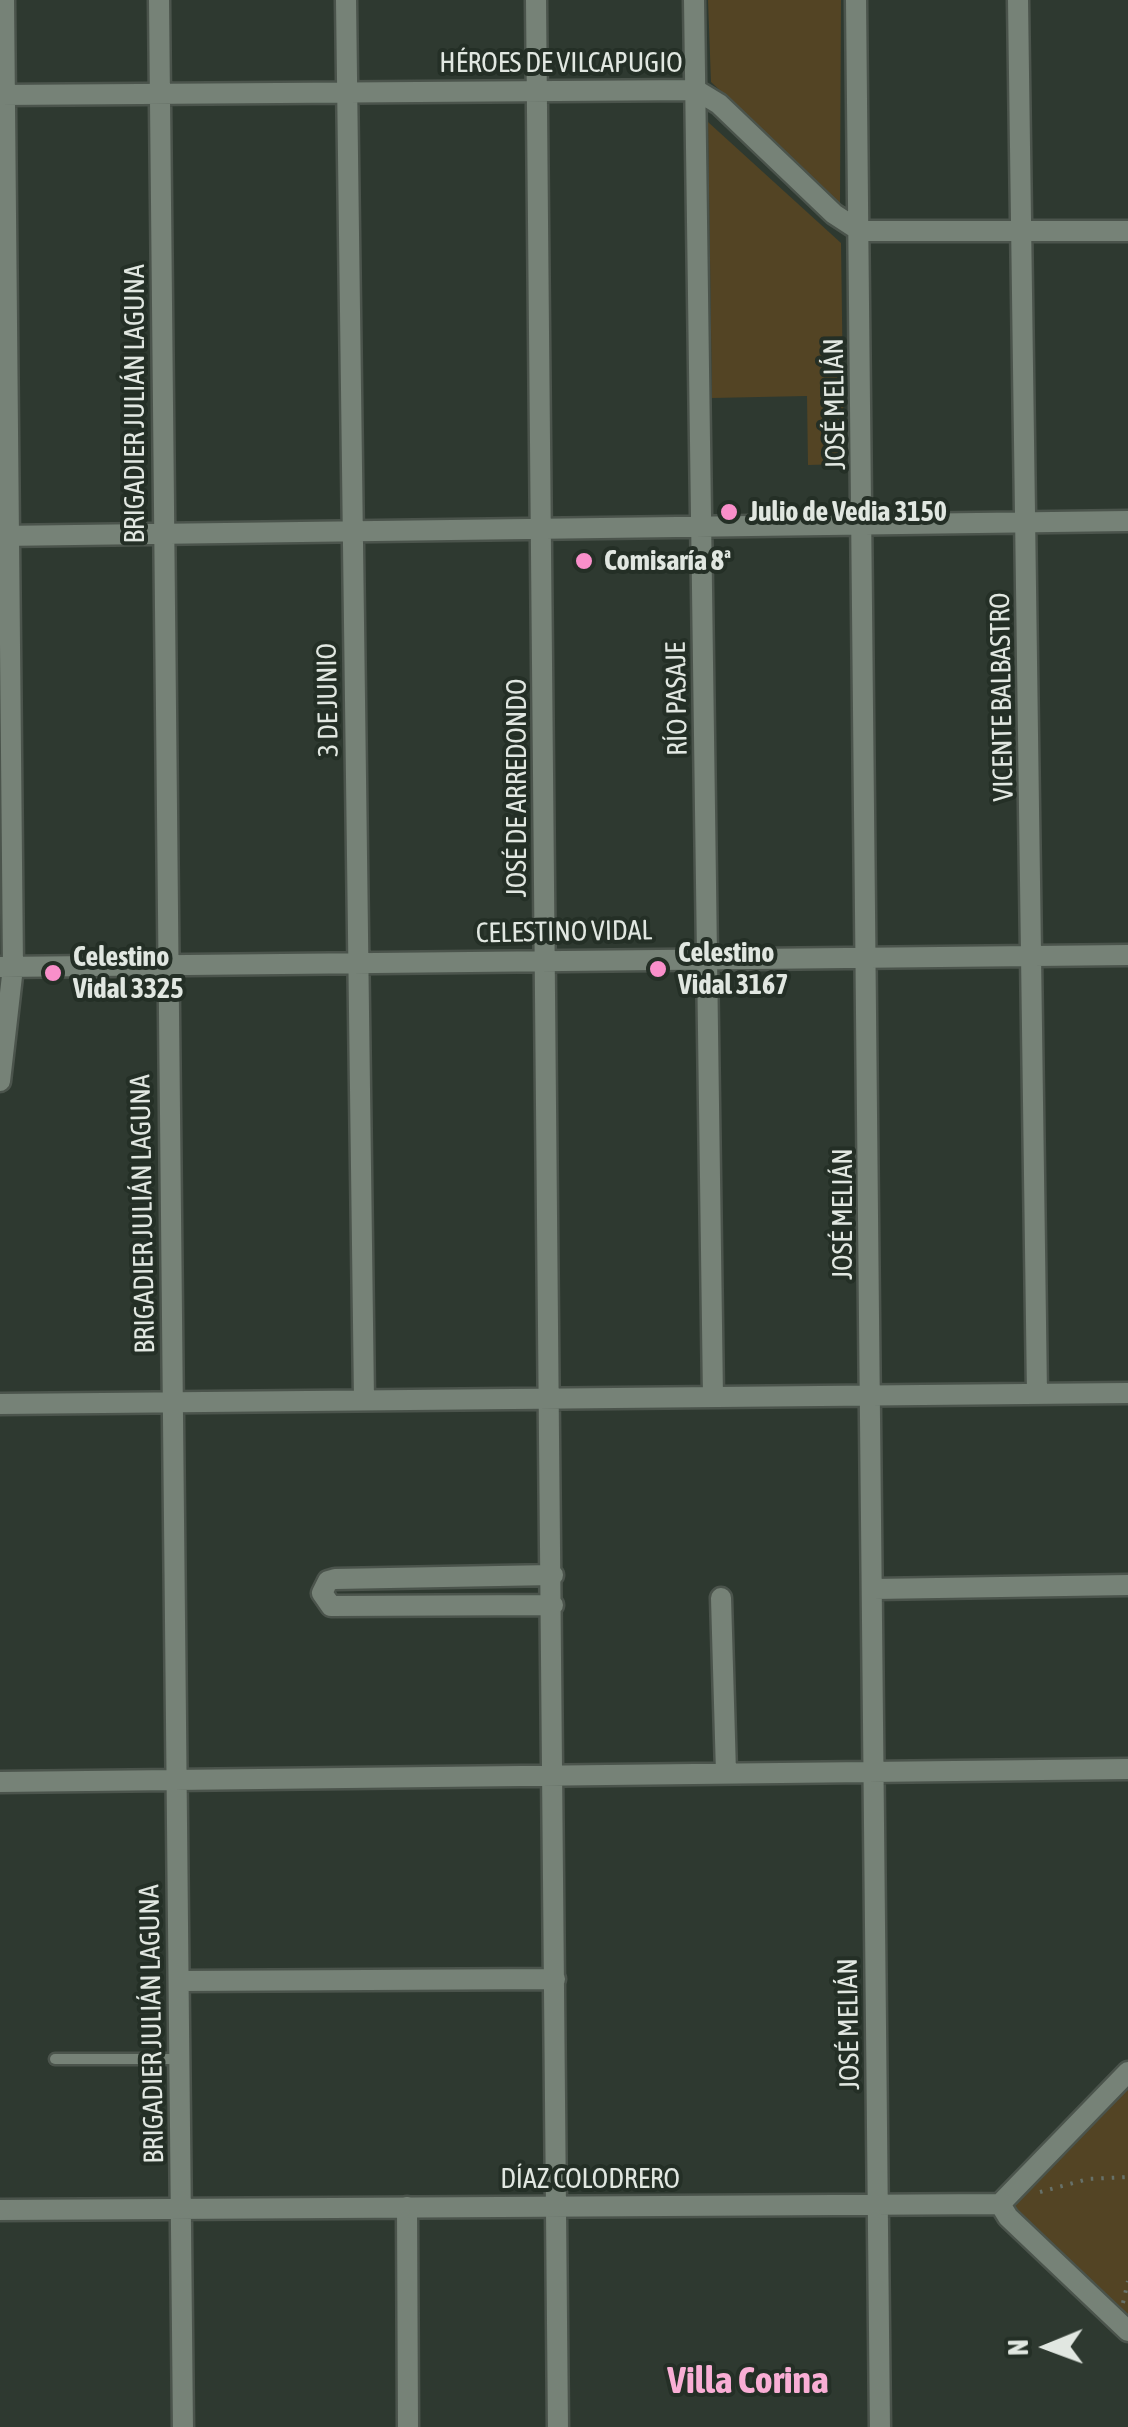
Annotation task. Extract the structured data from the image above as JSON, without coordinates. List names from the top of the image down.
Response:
{
  "streets": {
    "street": [
      "HÉROES DE VILCAPUGIO",
      "BRIGADIER JULIÁN LAGUNA",
      "JOSÉ MELIÁN",
      "VICENTE BALBASTRO",
      "RÍO PASAJE",
      "3 DE JUNIO",
      "JOSÉ DE ARREDONDO",
      "CELESTINO VIDAL",
      "DÍAZ COLODRERO"
    ]
  },
  "crossings": [
    ["HÉROES DE VILCAPUGIO", "BRIGADIER JULIÁN LAGUNA"],
    ["HÉROES DE VILCAPUGIO", "JOSÉ MELIÁN"],
    ["HÉROES DE VILCAPUGIO", "RÍO PASAJE"],
    ["HÉROES DE VILCAPUGIO", "3 DE JUNIO"],
    ["HÉROES DE VILCAPUGIO", "JOSÉ DE ARREDONDO"],
    ["BRIGADIER JULIÁN LAGUNA", "CELESTINO VIDAL"],
    ["BRIGADIER JULIÁN LAGUNA", "DÍAZ COLODRERO"],
    ["JOSÉ MELIÁN", "CELESTINO VIDAL"],
    ["JOSÉ MELIÁN", "DÍAZ COLODRERO"],
    ["VICENTE BALBASTRO", "CELESTINO VIDAL"],
    ["RÍO PASAJE", "CELESTINO VIDAL"],
    ["3 DE JUNIO", "CELESTINO VIDAL"],
    ["JOSÉ DE ARREDONDO", "CELESTINO VIDAL"],
    ["JOSÉ DE ARREDONDO", "DÍAZ COLODRERO"]
  ],
  "districts": ["Villa Corina"],
  "places": [
    "Julio de Vedia 3150",
    "Comisaría 8ª",
    "Celestino Vidal 3167",
    "Celestino Vidal 3325"
  ],
  "north": "left"
}
